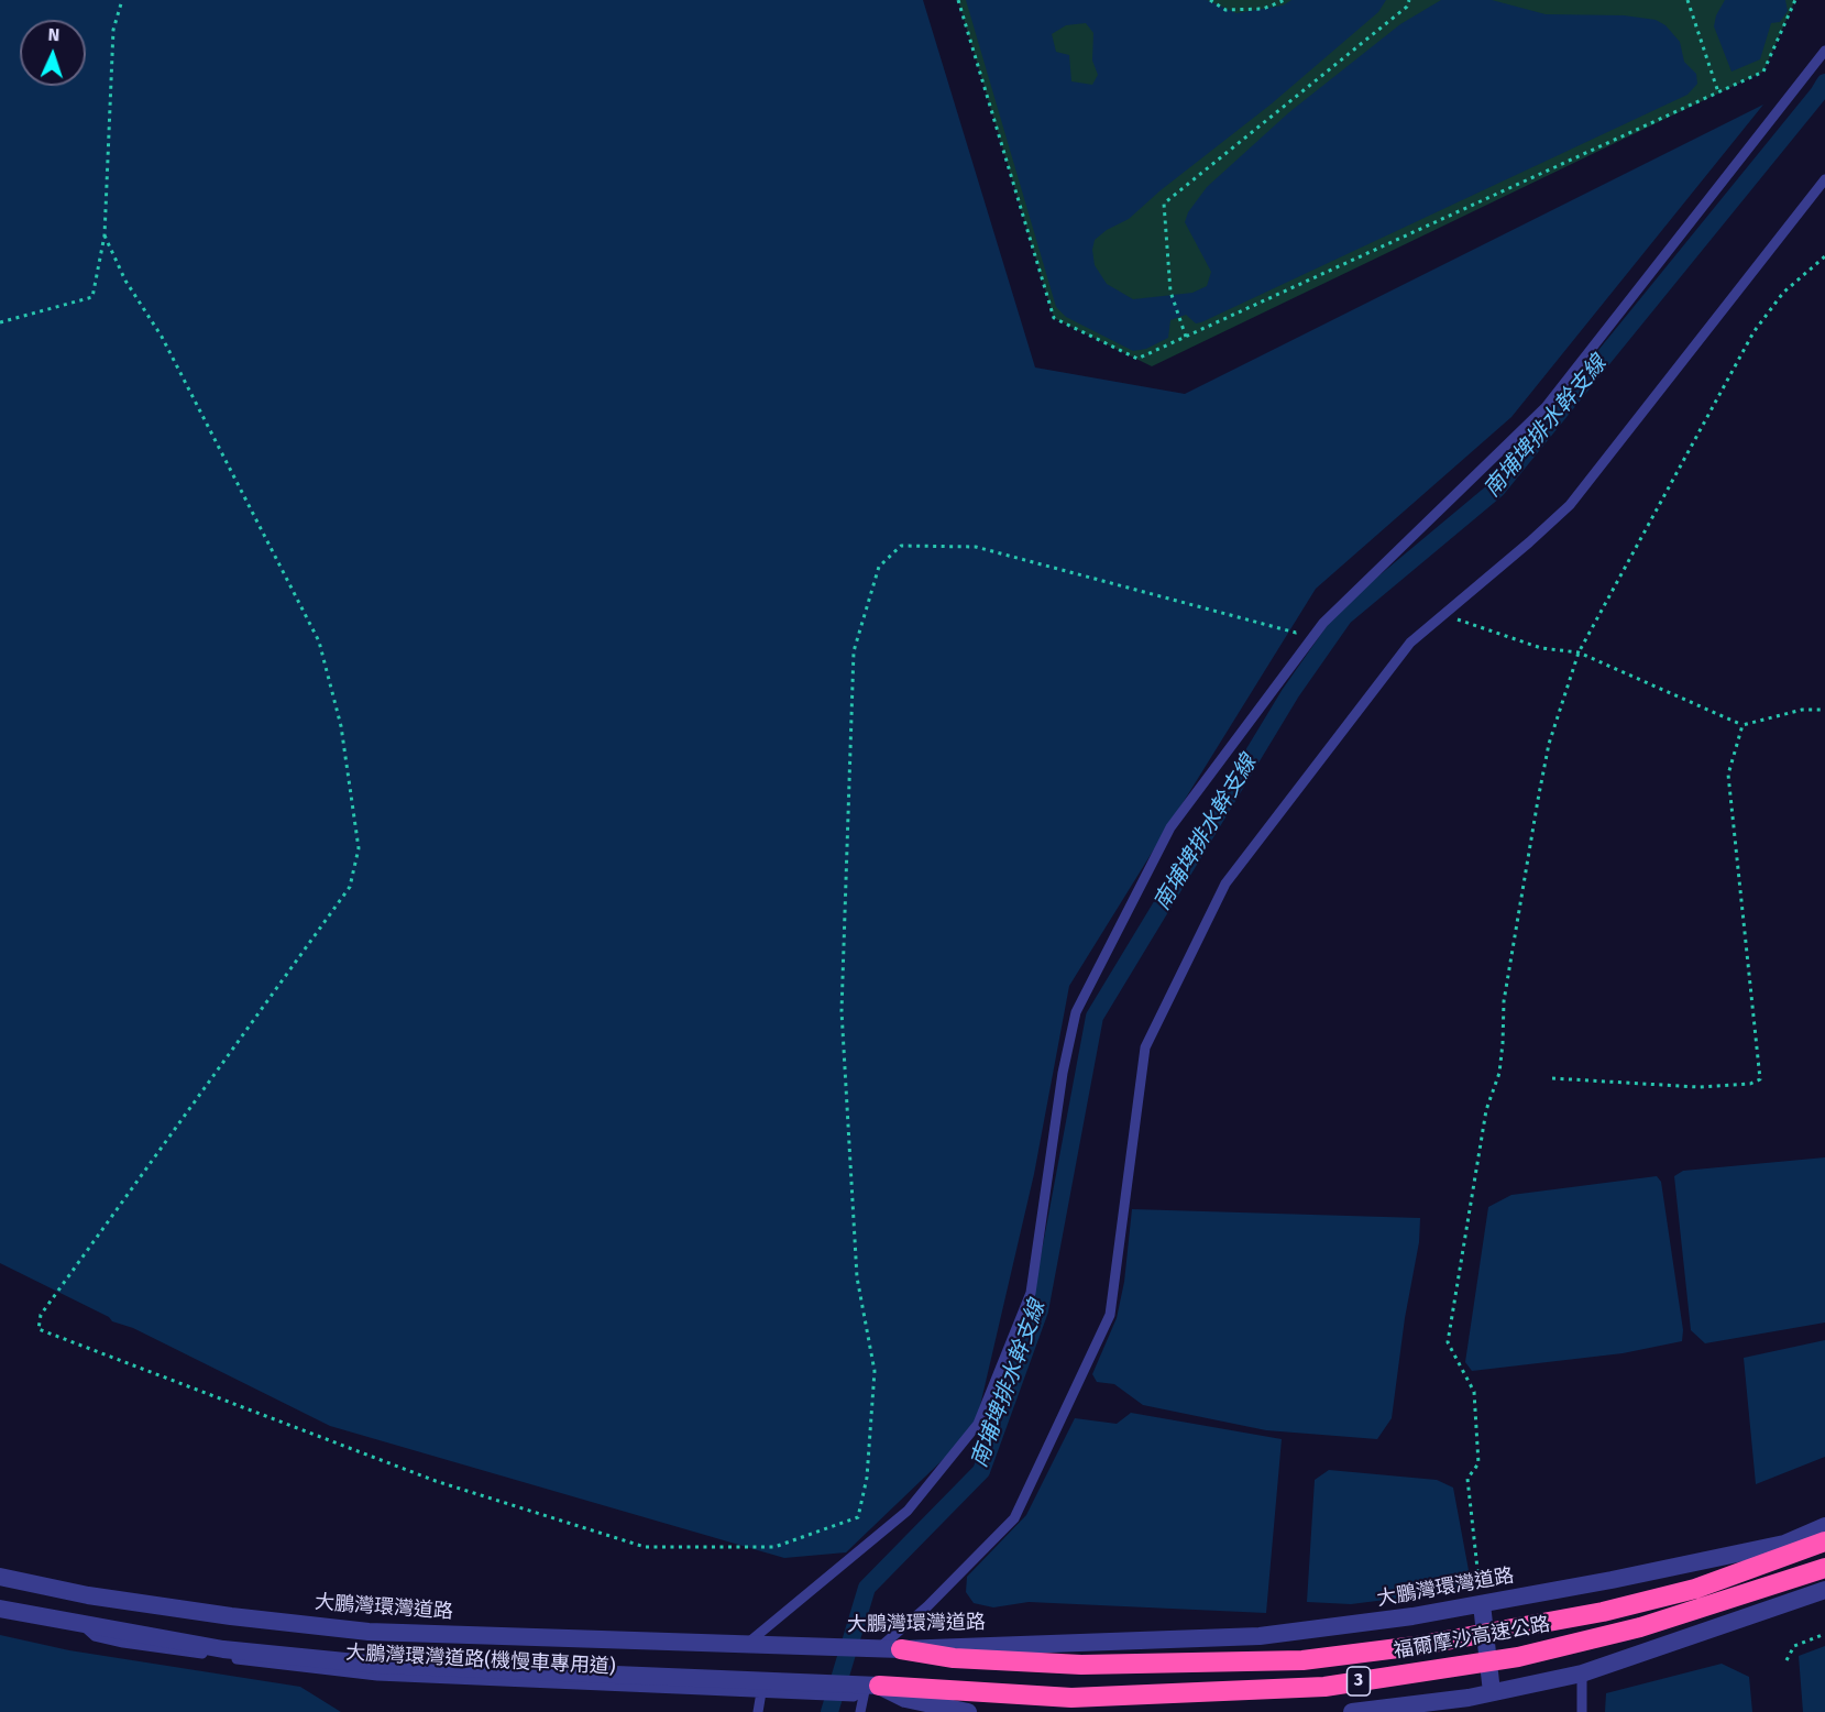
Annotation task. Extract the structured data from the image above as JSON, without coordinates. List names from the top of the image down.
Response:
{
  "streets": {
    "highway": ["福爾摩沙高速公路", "3"],
    "street": ["大鵬灣環灣道路"],
    "lane": ["大鵬灣環灣道路(機慢車專用道)"]
  },
  "crossings": [
    ["大鵬灣環灣道路", "福爾摩沙高速公路"]
  ],
  "water": ["南埔埤排水幹支線"],
  "north": "top"
}
